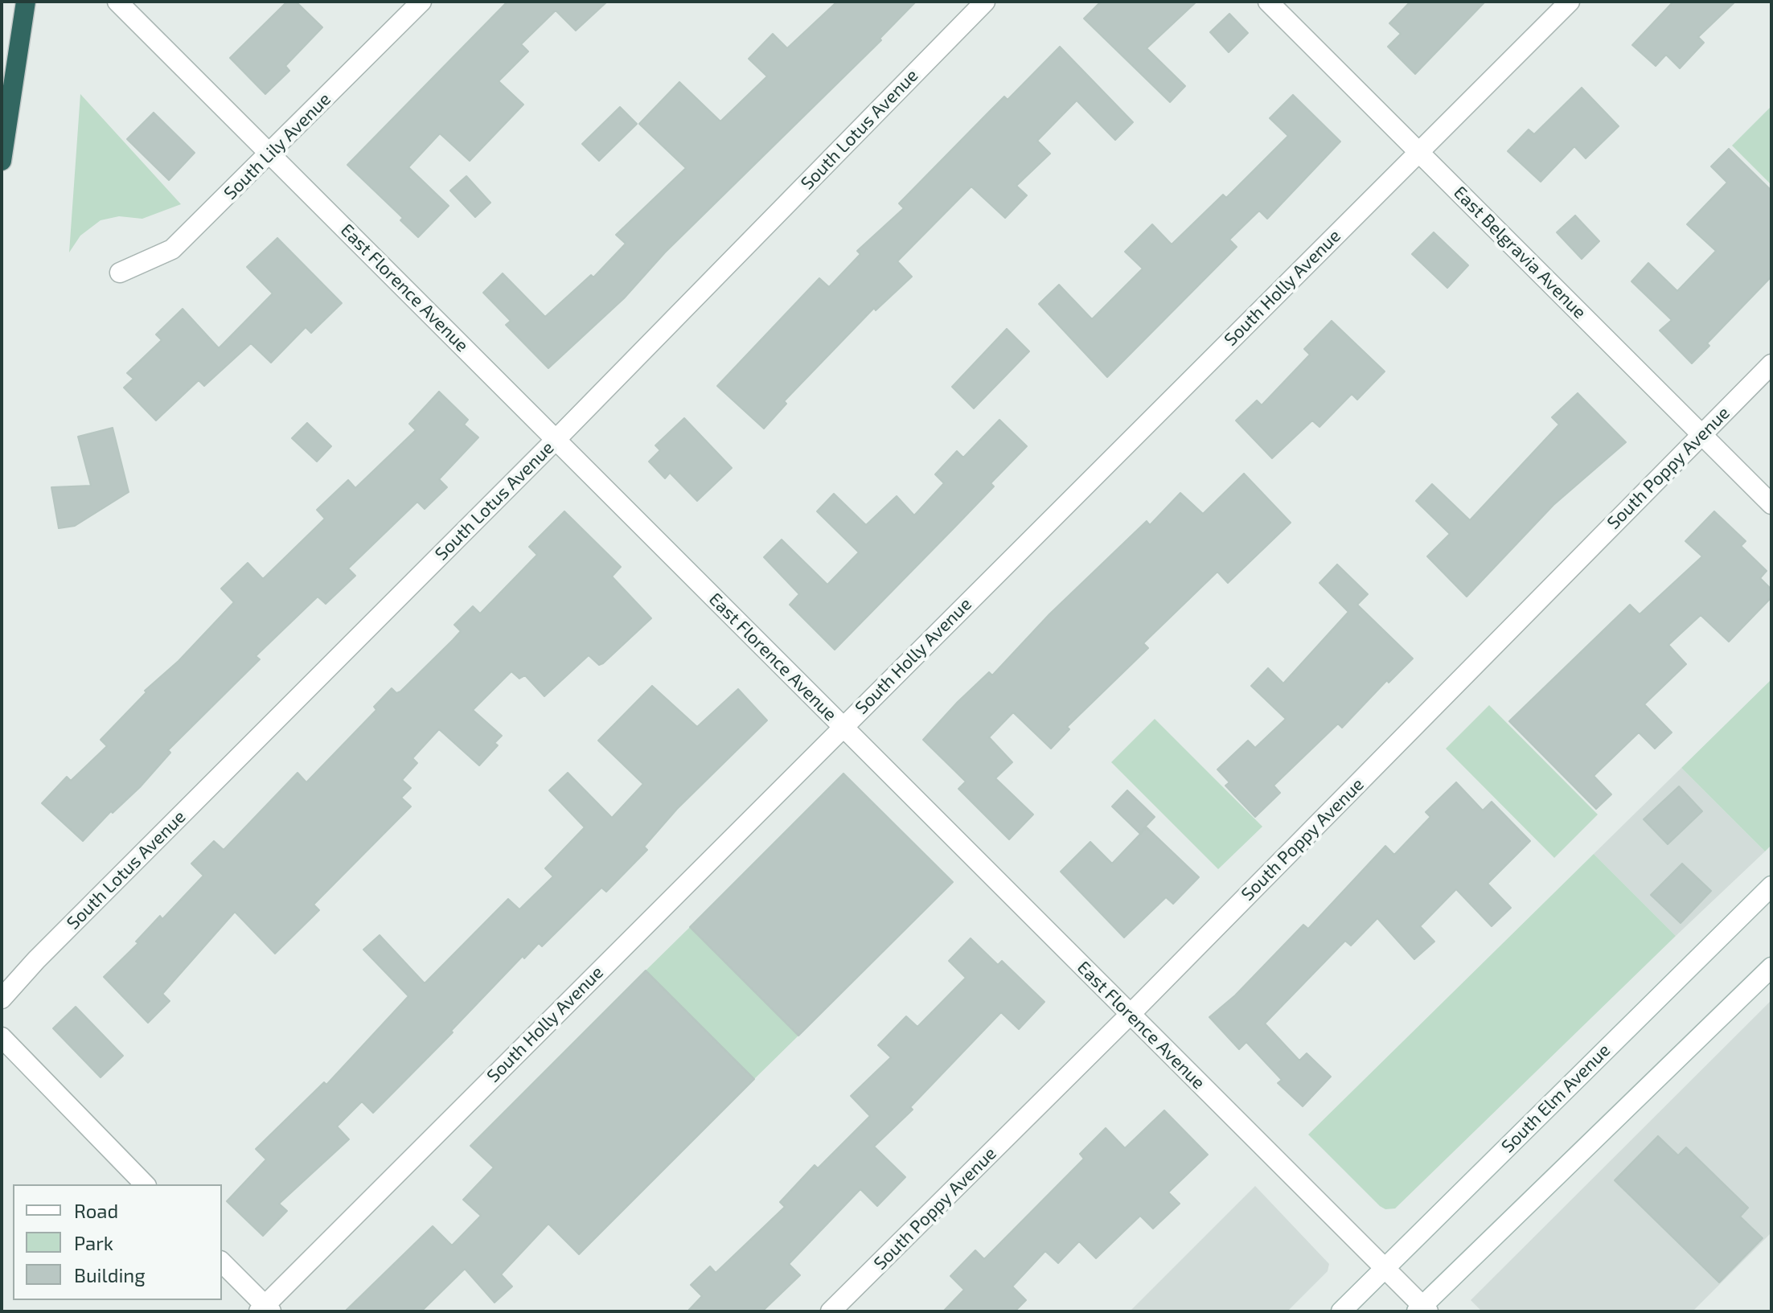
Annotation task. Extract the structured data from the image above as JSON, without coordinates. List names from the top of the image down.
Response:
{
  "streets": {
    "street": [
      "South Lotus Avenue",
      "South Lily Avenue",
      "East Belgravia Avenue",
      "East Florence Avenue",
      "South Holly Avenue",
      "South Poppy Avenue",
      "South Elm Avenue"
    ]
  },
  "crossings": [
    ["South Lotus Avenue", "East Florence Avenue"],
    ["South Lily Avenue", "East Florence Avenue"],
    ["East Belgravia Avenue", "South Holly Avenue"],
    ["East Belgravia Avenue", "South Poppy Avenue"],
    ["East Florence Avenue", "South Holly Avenue"],
    ["East Florence Avenue", "South Poppy Avenue"],
    ["East Florence Avenue", "South Elm Avenue"]
  ],
  "legend": ["Road", "Park", "Building"]
}
